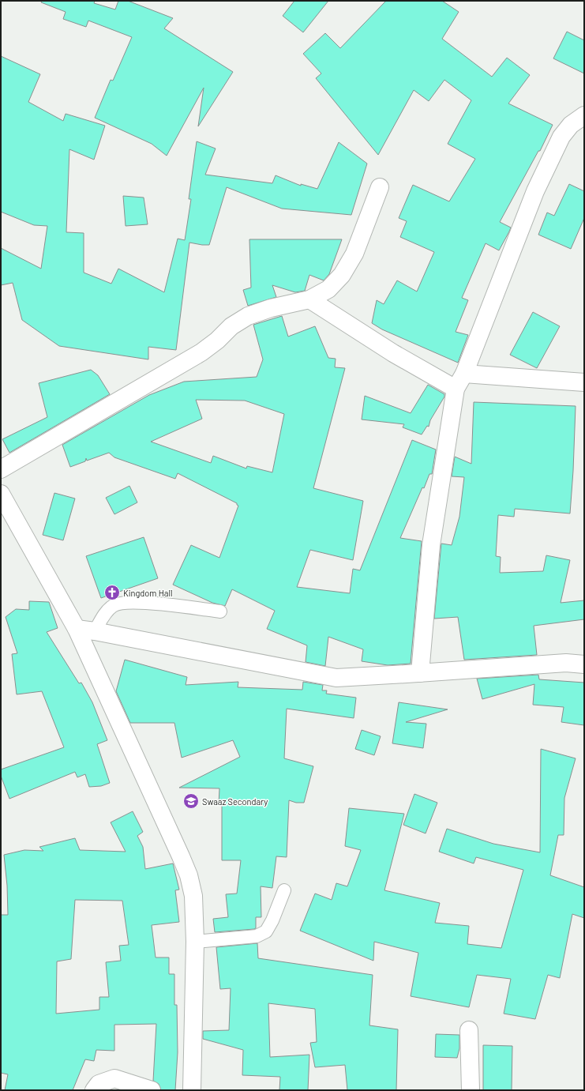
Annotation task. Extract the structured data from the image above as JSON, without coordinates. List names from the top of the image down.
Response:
{
  "places": {
    "church": ["Kingdom Hall"],
    "school or university": ["Swaaz Secondary"]
  }
}
